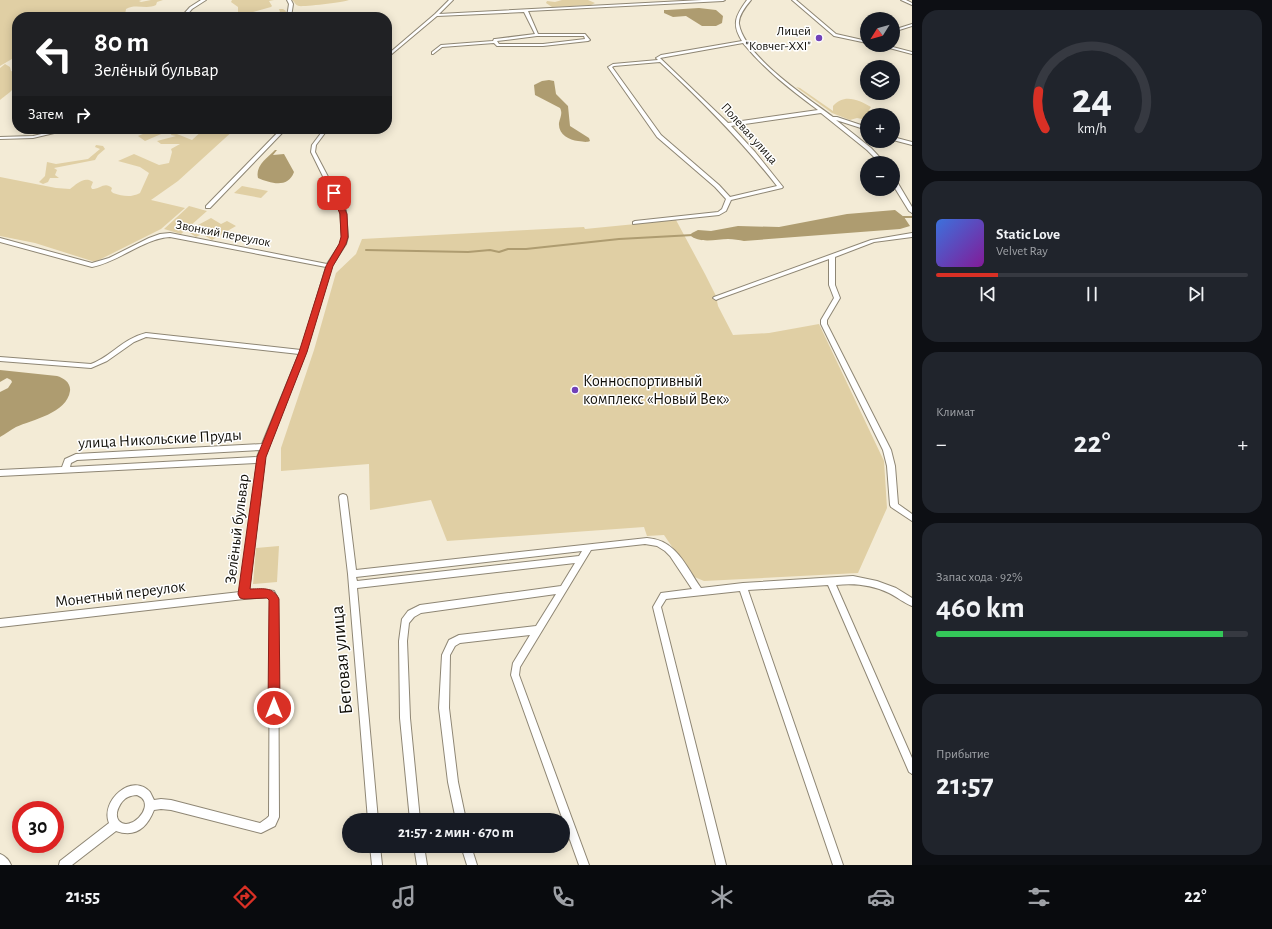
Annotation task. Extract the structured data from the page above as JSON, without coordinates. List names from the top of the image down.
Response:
{
  "streets": {
    "street": [
      "Полевая улица",
      "Звонкий переулок",
      "улица Никольские Пруды",
      "Зелёный бульвар",
      "Монетный переулок",
      "Беговая улица"
    ]
  },
  "crossings": [
    ["Звонкий переулок", "Зелёный бульвар"],
    ["улица Никольские Пруды", "Зелёный бульвар"],
    ["Зелёный бульвар", "Монетный переулок"]
  ],
  "places": ["Лицей \"Ковчег-XXI\"", "Конноспортивный комплекс «Новый Век»"],
  "north": "bottom left",
  "page": {
    "map_buttons": ["+", "−"],
    "turn": ["80 m", "Зелёный бульвар"],
    "then": "Затем",
    "song": ["Static Love", "Velvet Ray"],
    "tile": [
      "Климат",
      ["Запас хода · 92%", "460 km"],
      ["Прибытие", "21:57"]
    ],
    "heat": ["−", "22°", "+"],
    "limit": "30",
    "trip": "21:57 · 2 мин · 670 m",
    "tabs": ["21:55", "22°"],
    "gauge": ["24", "km/h"]
  }
}
